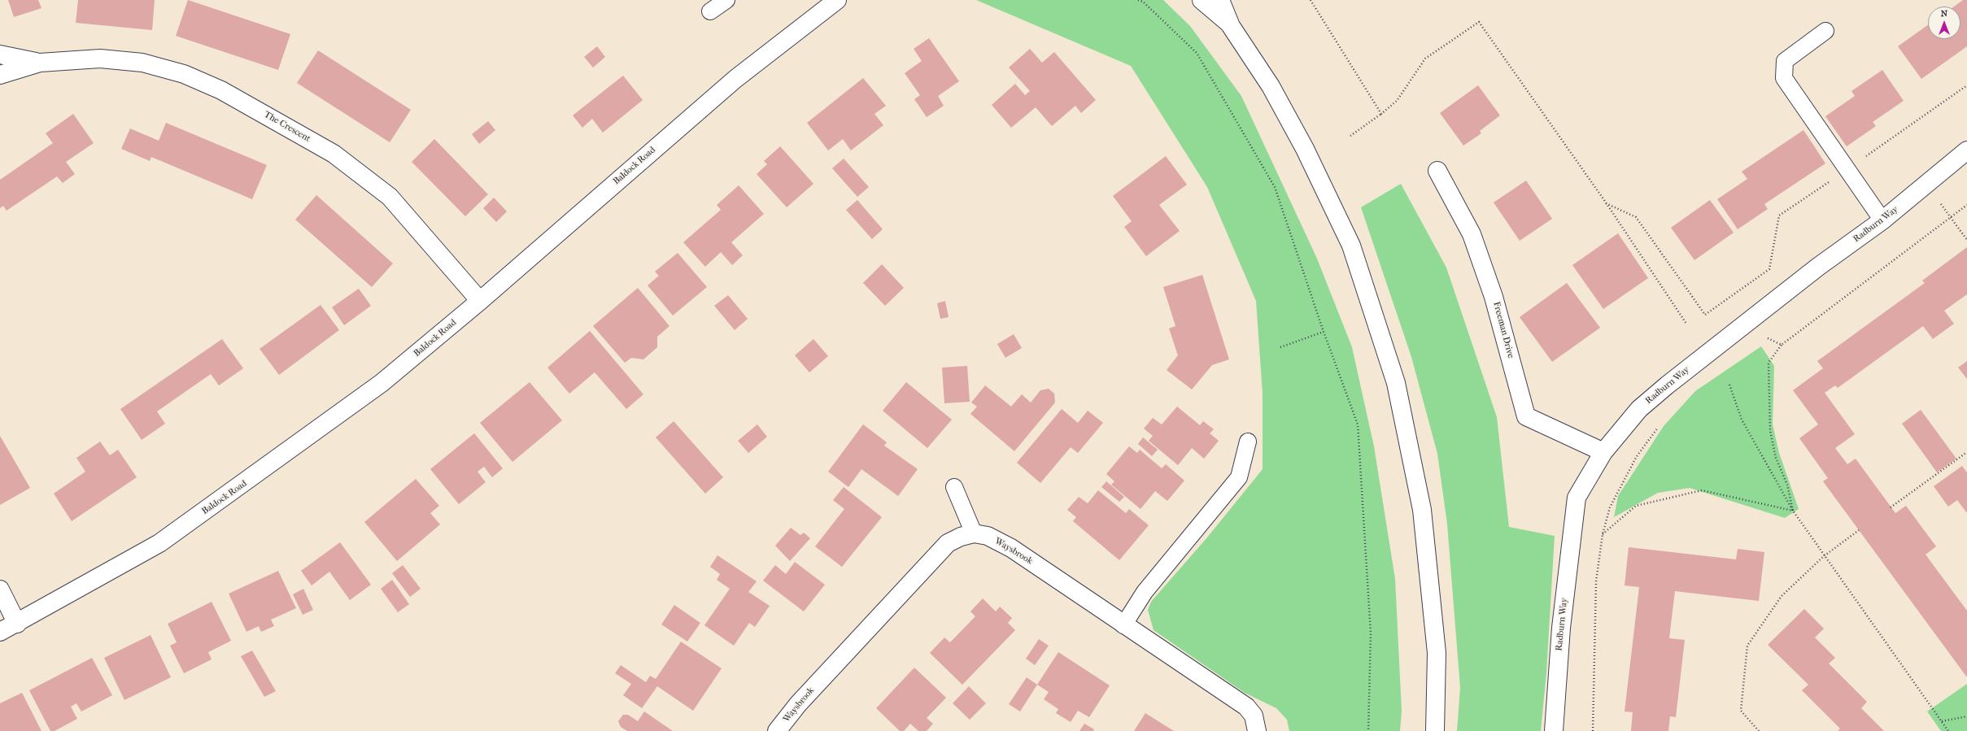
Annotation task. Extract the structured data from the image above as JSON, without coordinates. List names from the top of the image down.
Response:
{
  "streets": {
    "street": [
      "The Crescent",
      "Baldock Road",
      "Radburn Way",
      "Freeman Drive",
      "Waysbrook"
    ]
  },
  "crossings": [
    ["The Crescent", "Baldock Road"],
    ["Radburn Way", "Freeman Drive"]
  ],
  "north": "top"
}
